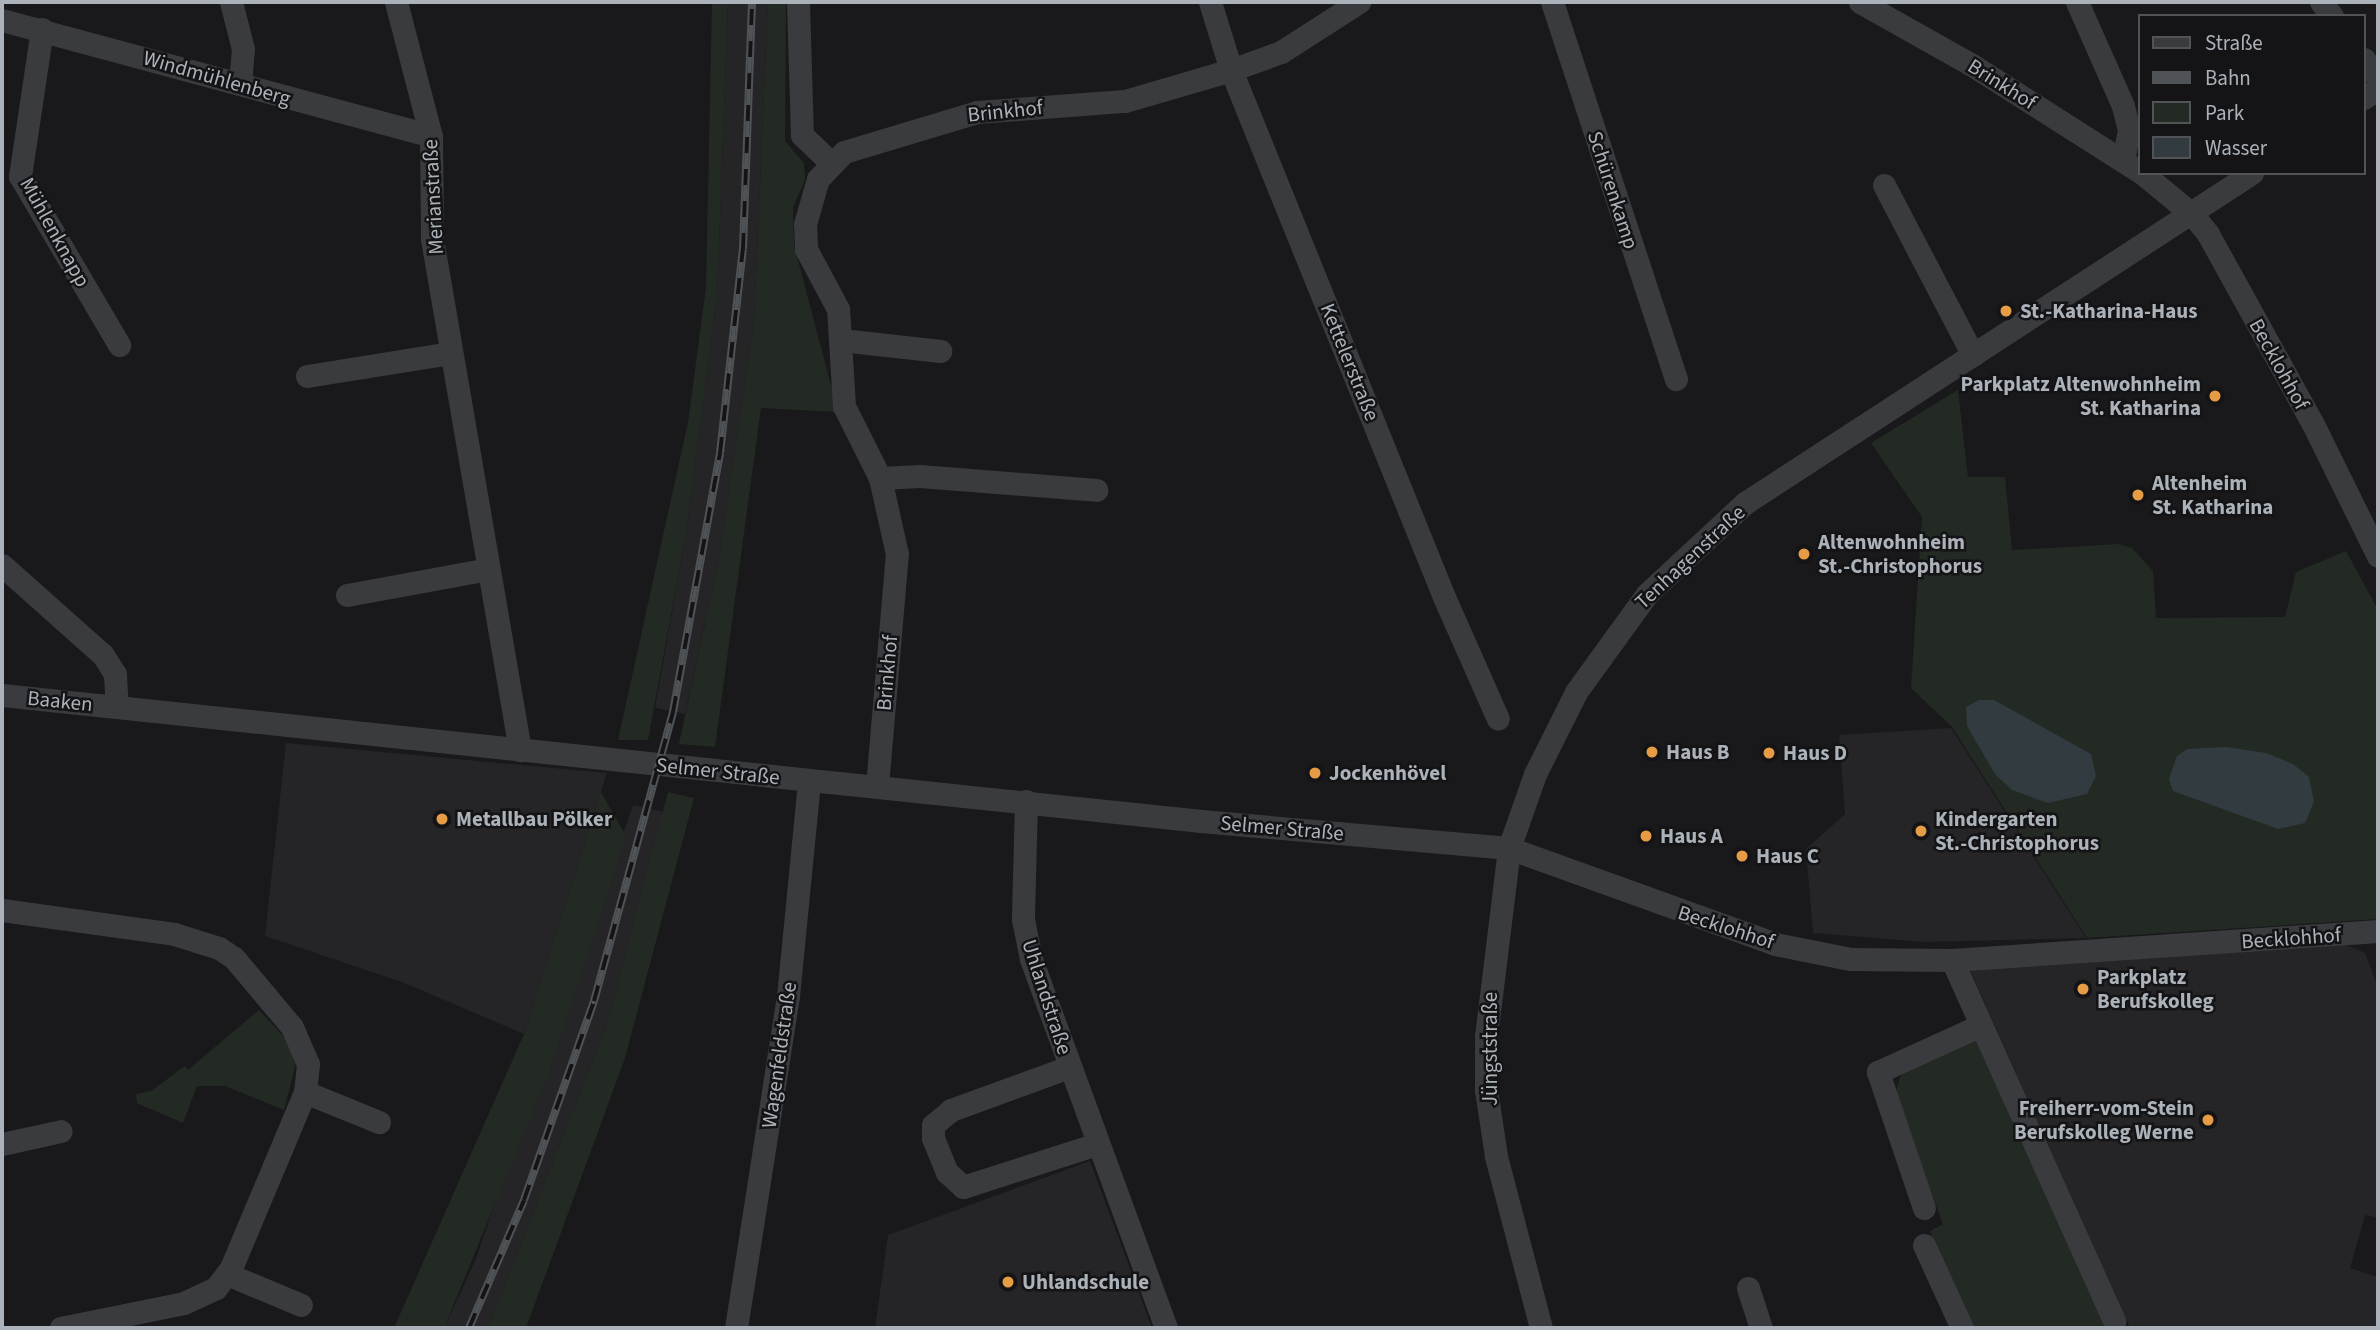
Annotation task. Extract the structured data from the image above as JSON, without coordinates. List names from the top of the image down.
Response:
{
  "streets": {
    "street": [
      "Windmühlenberg",
      "Brinkhof",
      "Schürenkamp",
      "Merianstraße",
      "Mühlenknapp",
      "Kettelerstraße",
      "Becklohhof",
      "Tenhagenstraße",
      "Baaken",
      "Selmer Straße",
      "Uhlandstraße",
      "Jüngststraße",
      "Wagenfeldstraße"
    ]
  },
  "crossings": [
    ["Windmühlenberg", "Merianstraße"],
    ["Windmühlenberg", "Mühlenknapp"],
    ["Brinkhof", "Kettelerstraße"],
    ["Brinkhof", "Becklohhof"],
    ["Brinkhof", "Tenhagenstraße"],
    ["Brinkhof", "Selmer Straße"],
    ["Merianstraße", "Selmer Straße"],
    ["Becklohhof", "Tenhagenstraße"],
    ["Becklohhof", "Selmer Straße"],
    ["Becklohhof", "Jüngststraße"],
    ["Tenhagenstraße", "Selmer Straße"],
    ["Tenhagenstraße", "Jüngststraße"],
    ["Baaken", "Selmer Straße"],
    ["Selmer Straße", "Uhlandstraße"],
    ["Selmer Straße", "Jüngststraße"],
    ["Selmer Straße", "Wagenfeldstraße"]
  ],
  "places": [
    "St.-Katharina-Haus",
    "Parkplatz Altenwohnheim St. Katharina",
    "Altenheim St. Katharina",
    "Altenwohnheim St.-Christophorus",
    "Haus B",
    "Haus D",
    "Jockenhövel",
    "Metallbau Pölker",
    "Kindergarten St.-Christophorus",
    "Haus A",
    "Haus C",
    "Parkplatz Berufskolleg",
    "Freiherr-vom-Stein Berufskolleg Werne",
    "Uhlandschule"
  ],
  "legend": [
    "Straße",
    "Bahn",
    "Park",
    "Wasser"
  ]
}
